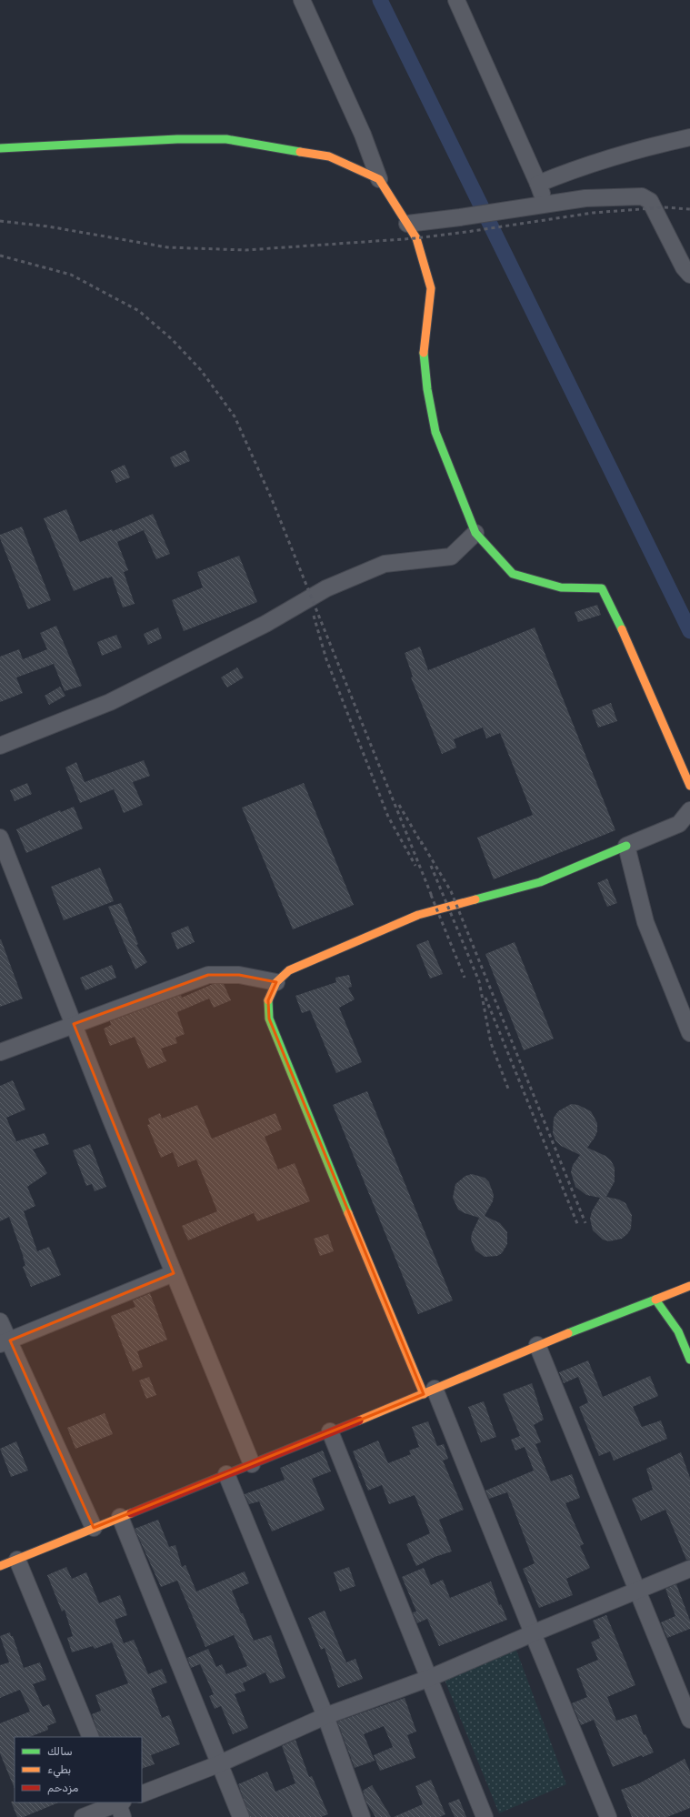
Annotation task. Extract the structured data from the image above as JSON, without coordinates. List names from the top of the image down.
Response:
{
  "legend": ["سالك", "بطيء", "مزدحم"]
}
